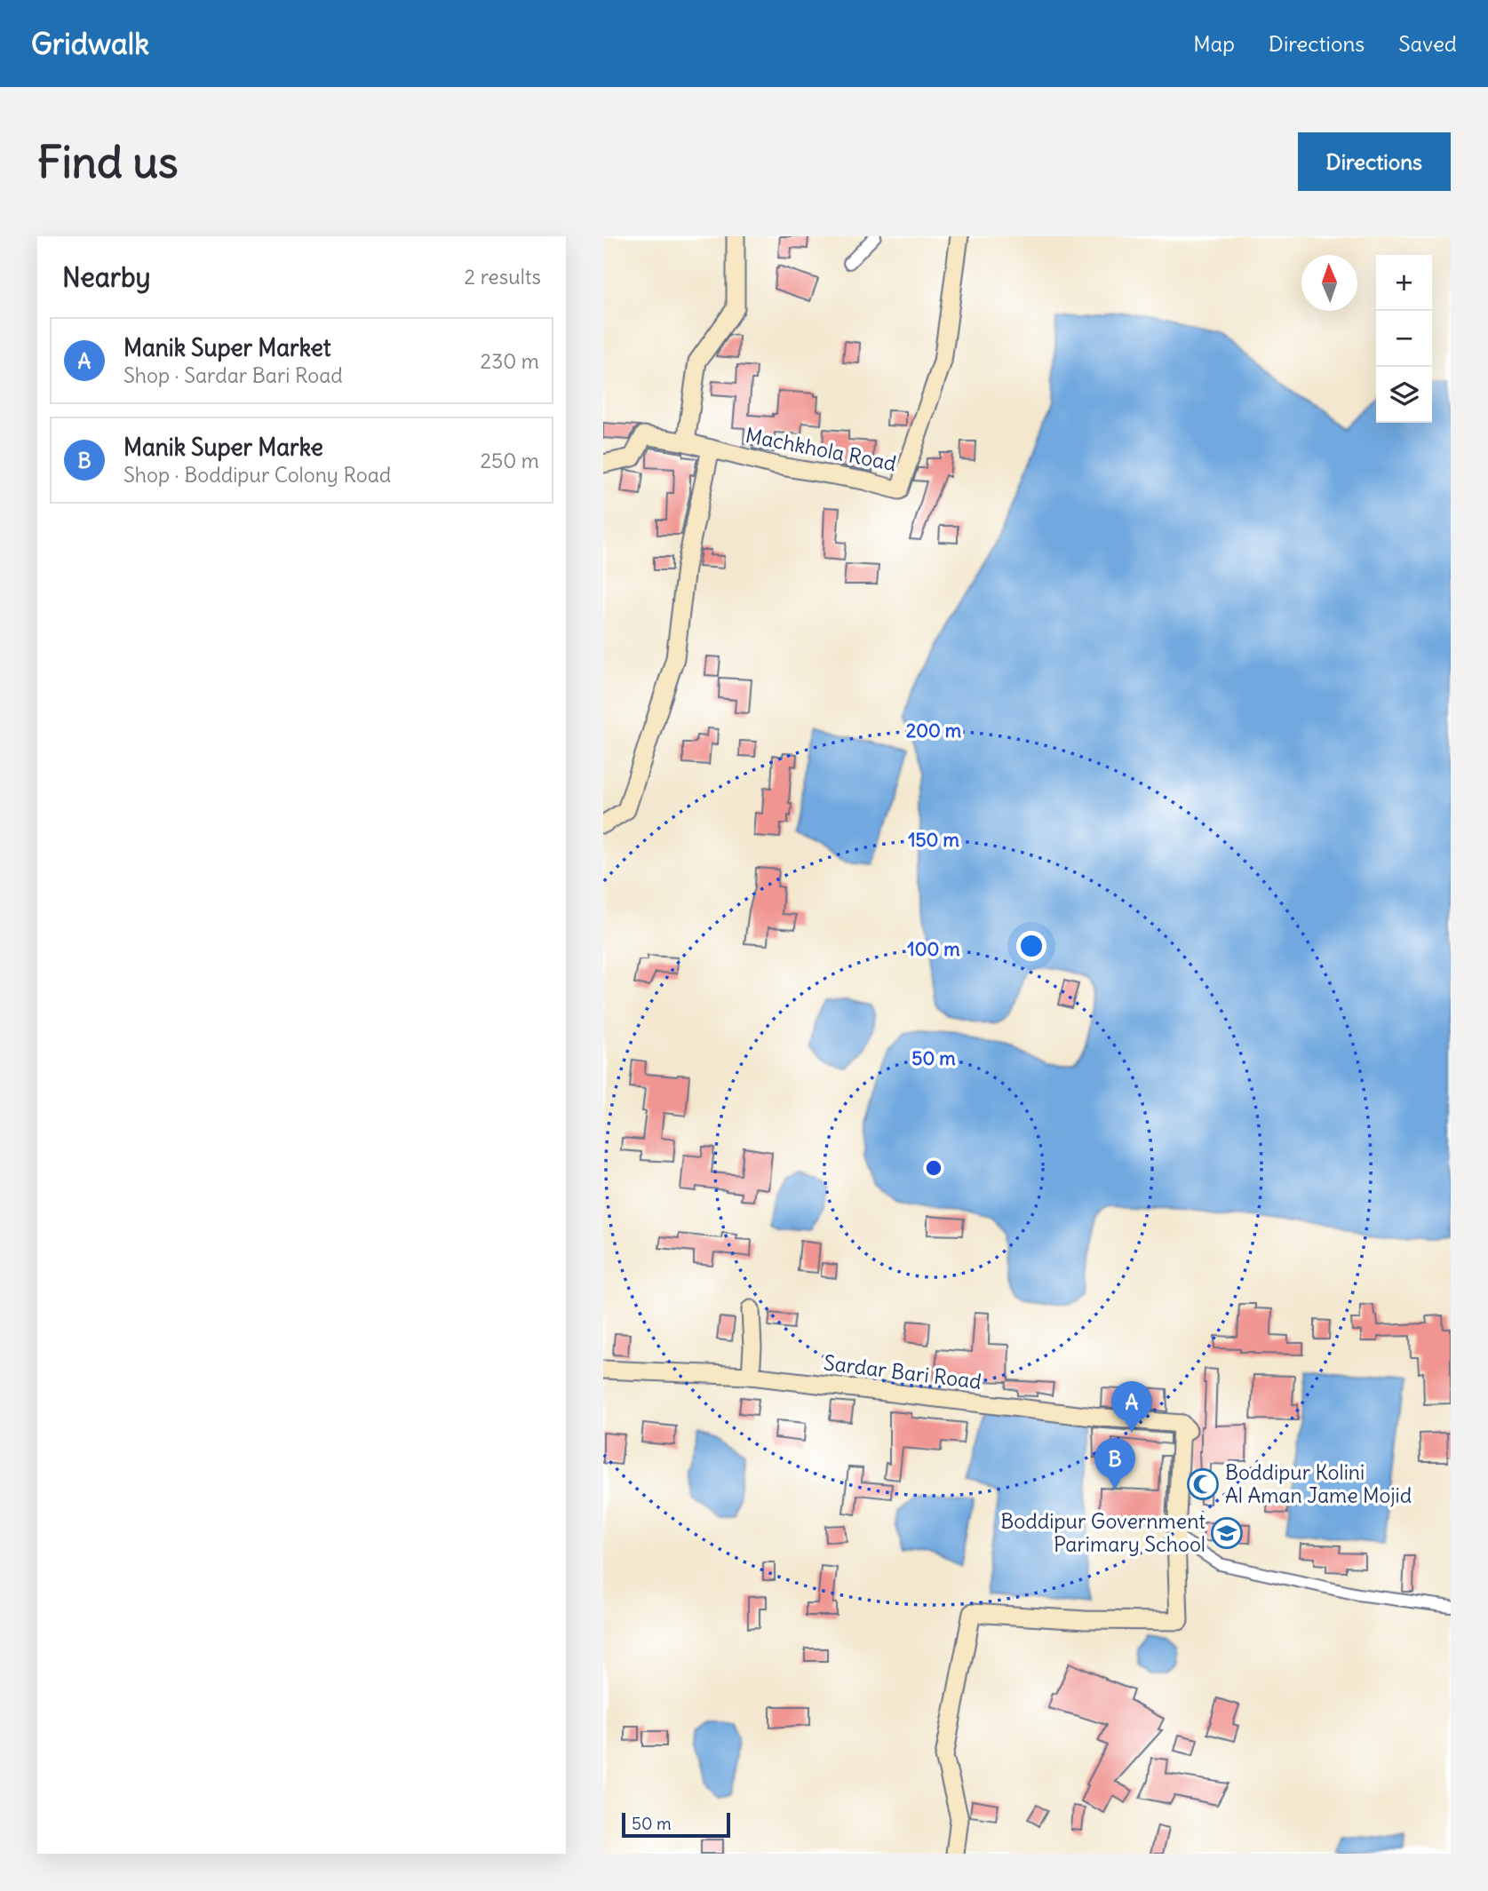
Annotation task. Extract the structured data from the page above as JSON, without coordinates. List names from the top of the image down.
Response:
{
  "streets": {
    "main road": ["Machkhola Road", "Sardar Bari Road"]
  },
  "places": {
    "mosque": ["Boddipur Kolini Al Aman Jame Mojid"],
    "school or university": ["Boddipur Government Parimary School"]
  },
  "scale_bar": "50 m",
  "north": "top",
  "page": {
    "header": "Gridwalk",
    "nav": ["Map", "Directions", "Saved"],
    "buttons": "Directions",
    "title": "Find us",
    "heading": ["Nearby", "2 results"],
    "map_buttons": ["+", "−"],
    "list": [
      {
        "mark": "A",
        "name": "Manik Super Market",
        "note": "Shop · Sardar Bari Road",
        "value": "230 m"
      },
      {
        "mark": "B",
        "name": "Manik Super Marke",
        "note": "Shop · Boddipur Colony Road",
        "value": "250 m"
      }
    ],
    "pins": ["A", "B"],
    "scale": "50 m"
  },
  "rings": [
    "200 m",
    "150 m",
    "100 m",
    "50 m"
  ]
}
